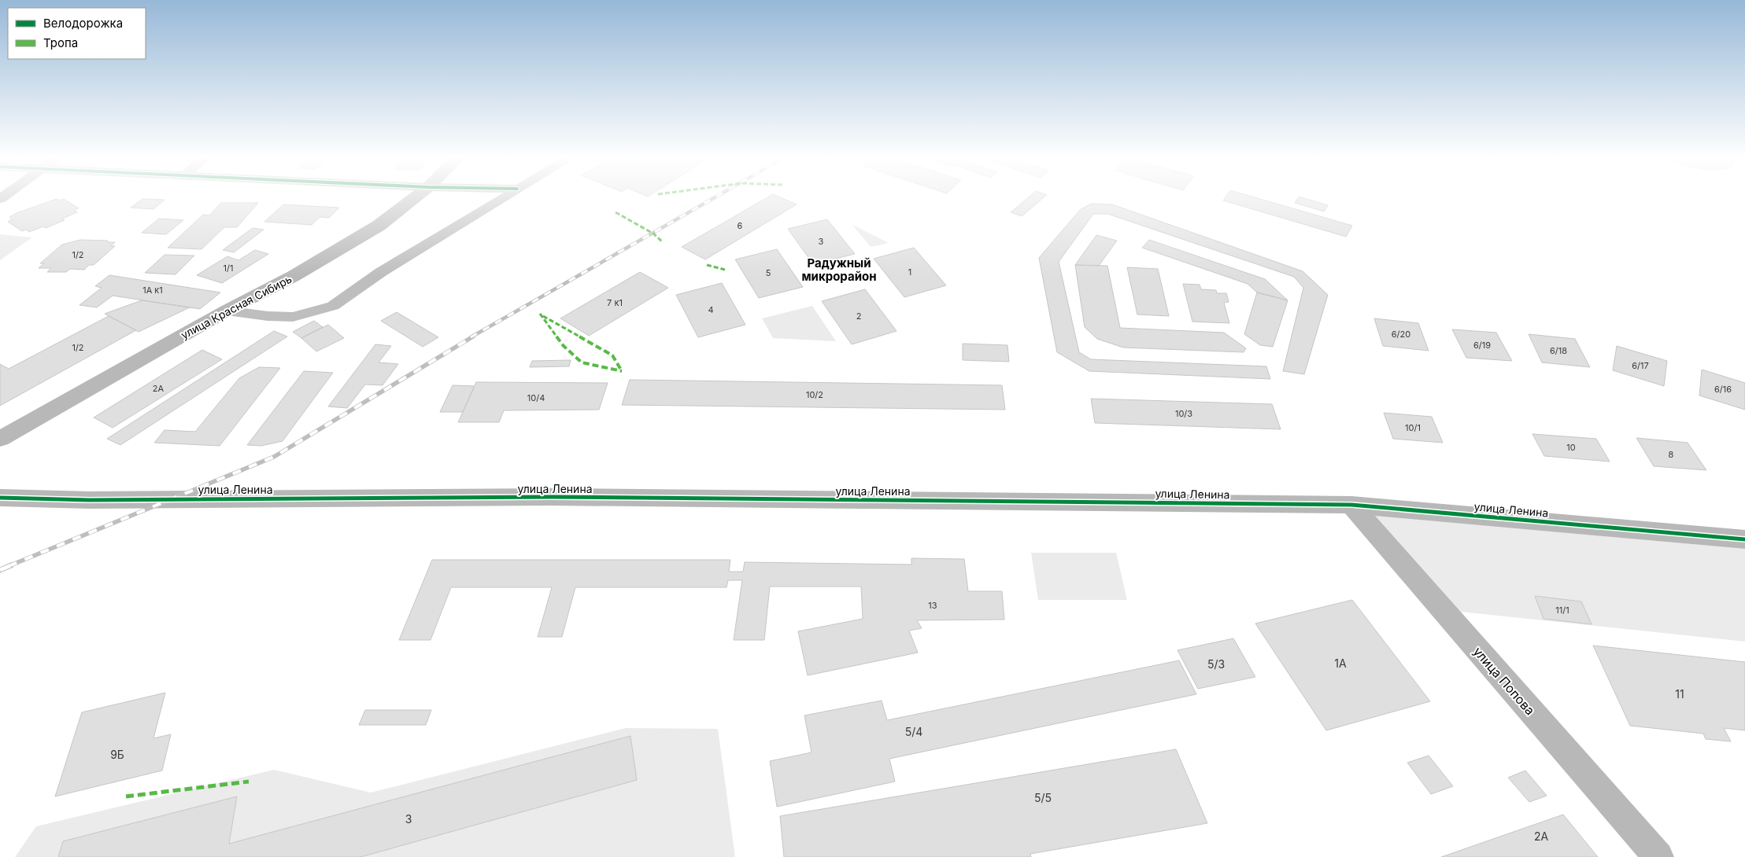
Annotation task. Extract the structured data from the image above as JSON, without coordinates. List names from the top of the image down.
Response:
{
  "streets": {
    "street": ["улица Красная Сибирь", "улица Ленина", "улица Попова"]
  },
  "crossings": [
    ["улица Ленина", "улица Попова"]
  ],
  "districts": ["Радужный микрорайон"],
  "house_numbers": [
    "6",
    "3",
    "1/2",
    "1/1",
    "1",
    "5",
    "1А к1",
    "7 к1",
    "4",
    "2",
    "6/20",
    "6/19",
    "1/2",
    "6/18",
    "6/17",
    "2А",
    "6/16",
    "10/2",
    "10/4",
    "10/3",
    "10/1",
    "10",
    "8",
    "13",
    "11/1",
    "1А",
    "5/3",
    "11",
    "5/4",
    "9Б",
    "5/5",
    "3",
    "2А"
  ],
  "legend": ["Велодорожка", "Тропа"]
}
